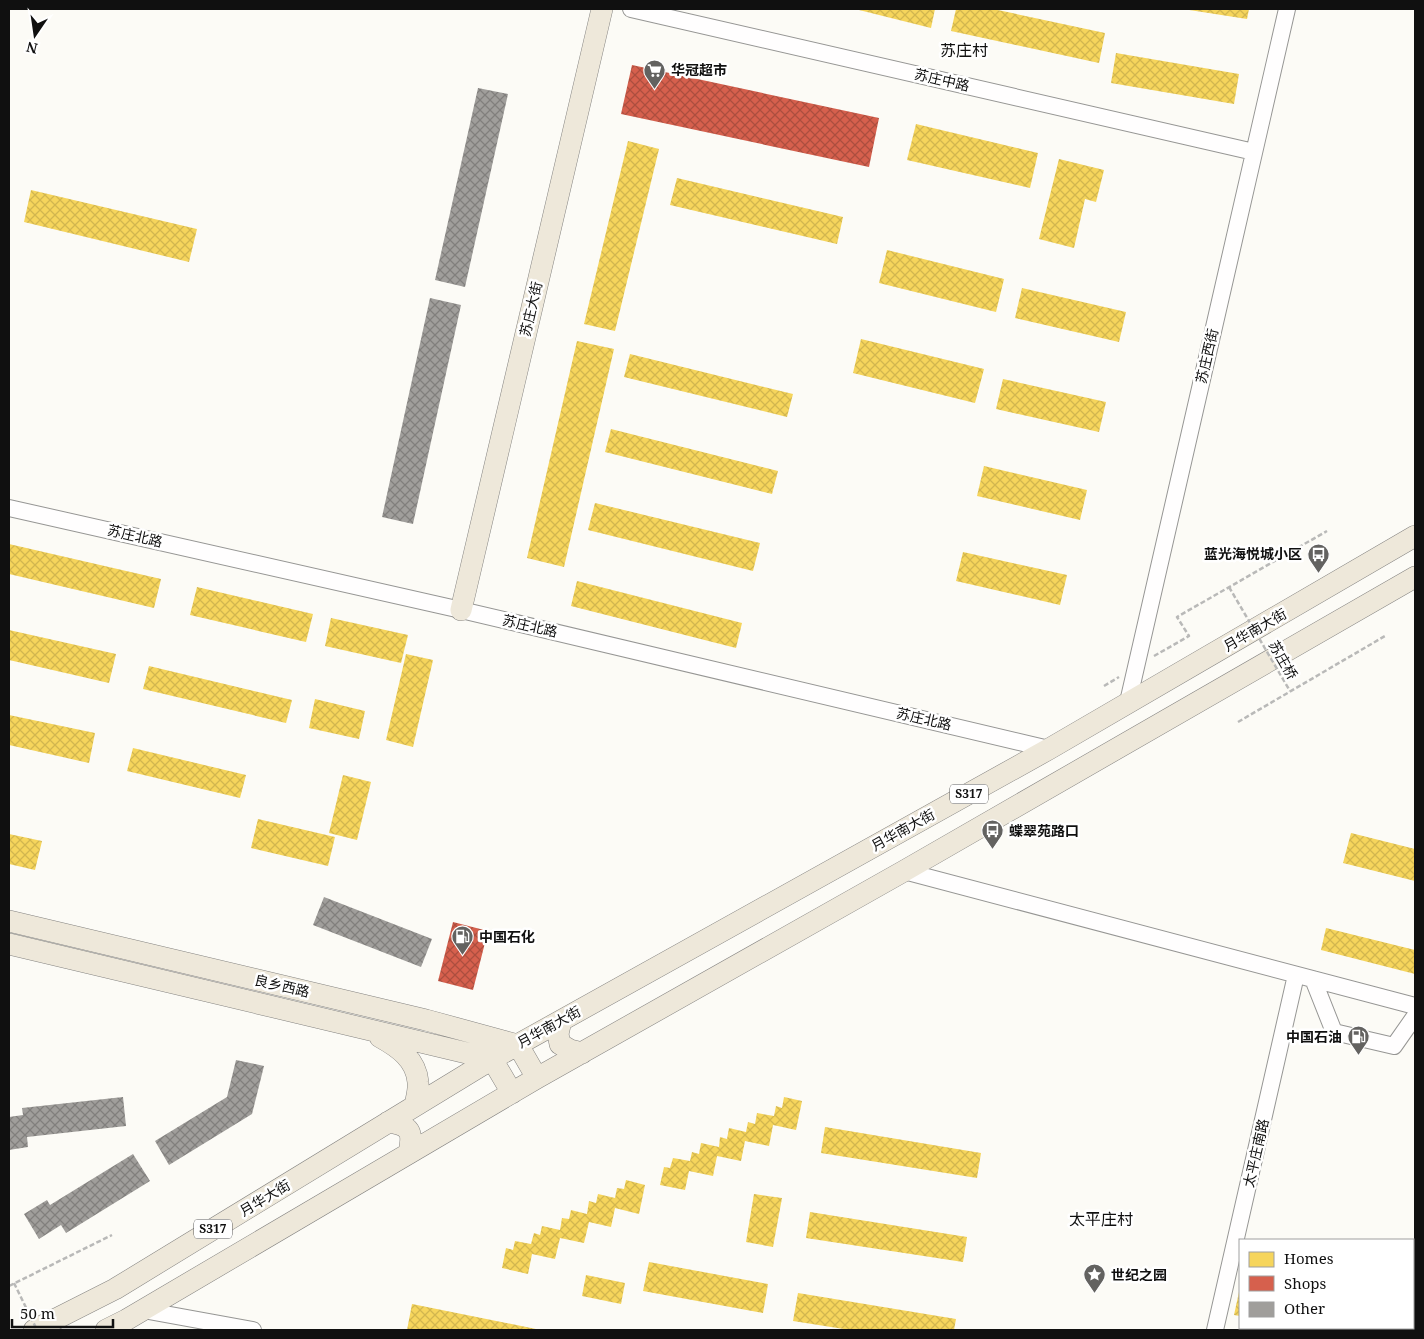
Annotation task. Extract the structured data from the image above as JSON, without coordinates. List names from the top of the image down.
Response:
{
  "streets": {
    "main road": [
      "苏庄大街",
      "月华南大街",
      "S317",
      "良乡西路",
      "月华大街"
    ],
    "street": [
      "苏庄中路",
      "苏庄西街",
      "苏庄北路",
      "太平庄南路"
    ],
    "path": ["苏庄桥"]
  },
  "crossings": [
    ["苏庄中路", "苏庄西街"],
    ["苏庄大街", "苏庄北路"],
    ["苏庄西街", "月华南大街"],
    ["苏庄北路", "月华南大街"],
    ["月华南大街", "良乡西路"],
    ["月华南大街", "月华大街"],
    ["良乡西路", "月华大街"]
  ],
  "districts": ["苏庄村", "太平庄村"],
  "places": {
    "supermarket": ["华冠超市"],
    "bus stop": ["蓝光海悦城小区", "蝶翠苑路口"],
    "fuel station": ["中国石化", "中国石油"],
    "place": ["世纪之园"]
  },
  "legend": ["Homes", "Shops", "Other"],
  "scale_bar": "50 m",
  "north": "bottom"
}
